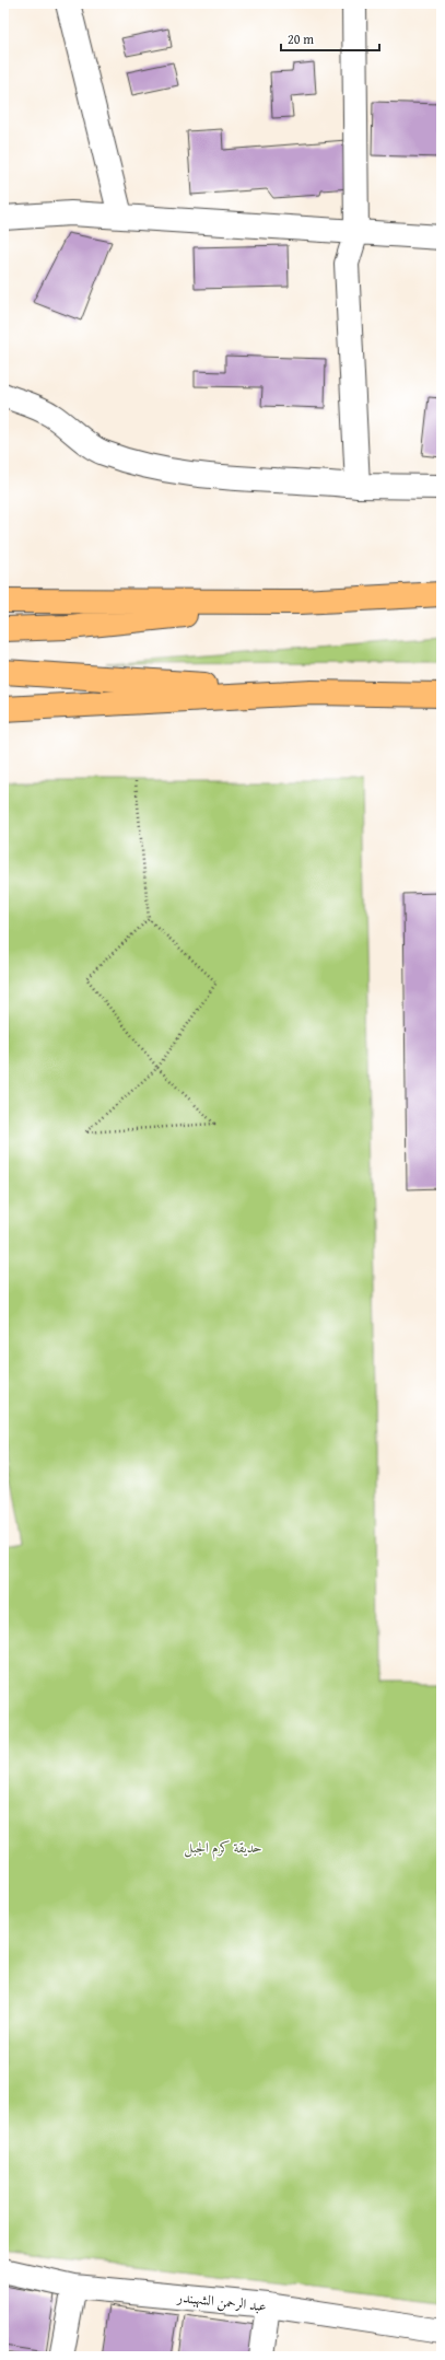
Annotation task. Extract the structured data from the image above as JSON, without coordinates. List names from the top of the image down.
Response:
{
  "streets": {
    "street": ["عبد الرحمن الشهبندر"]
  },
  "parks": ["حديقة كرم الجبل"],
  "scale_bar": "20 m"
}
